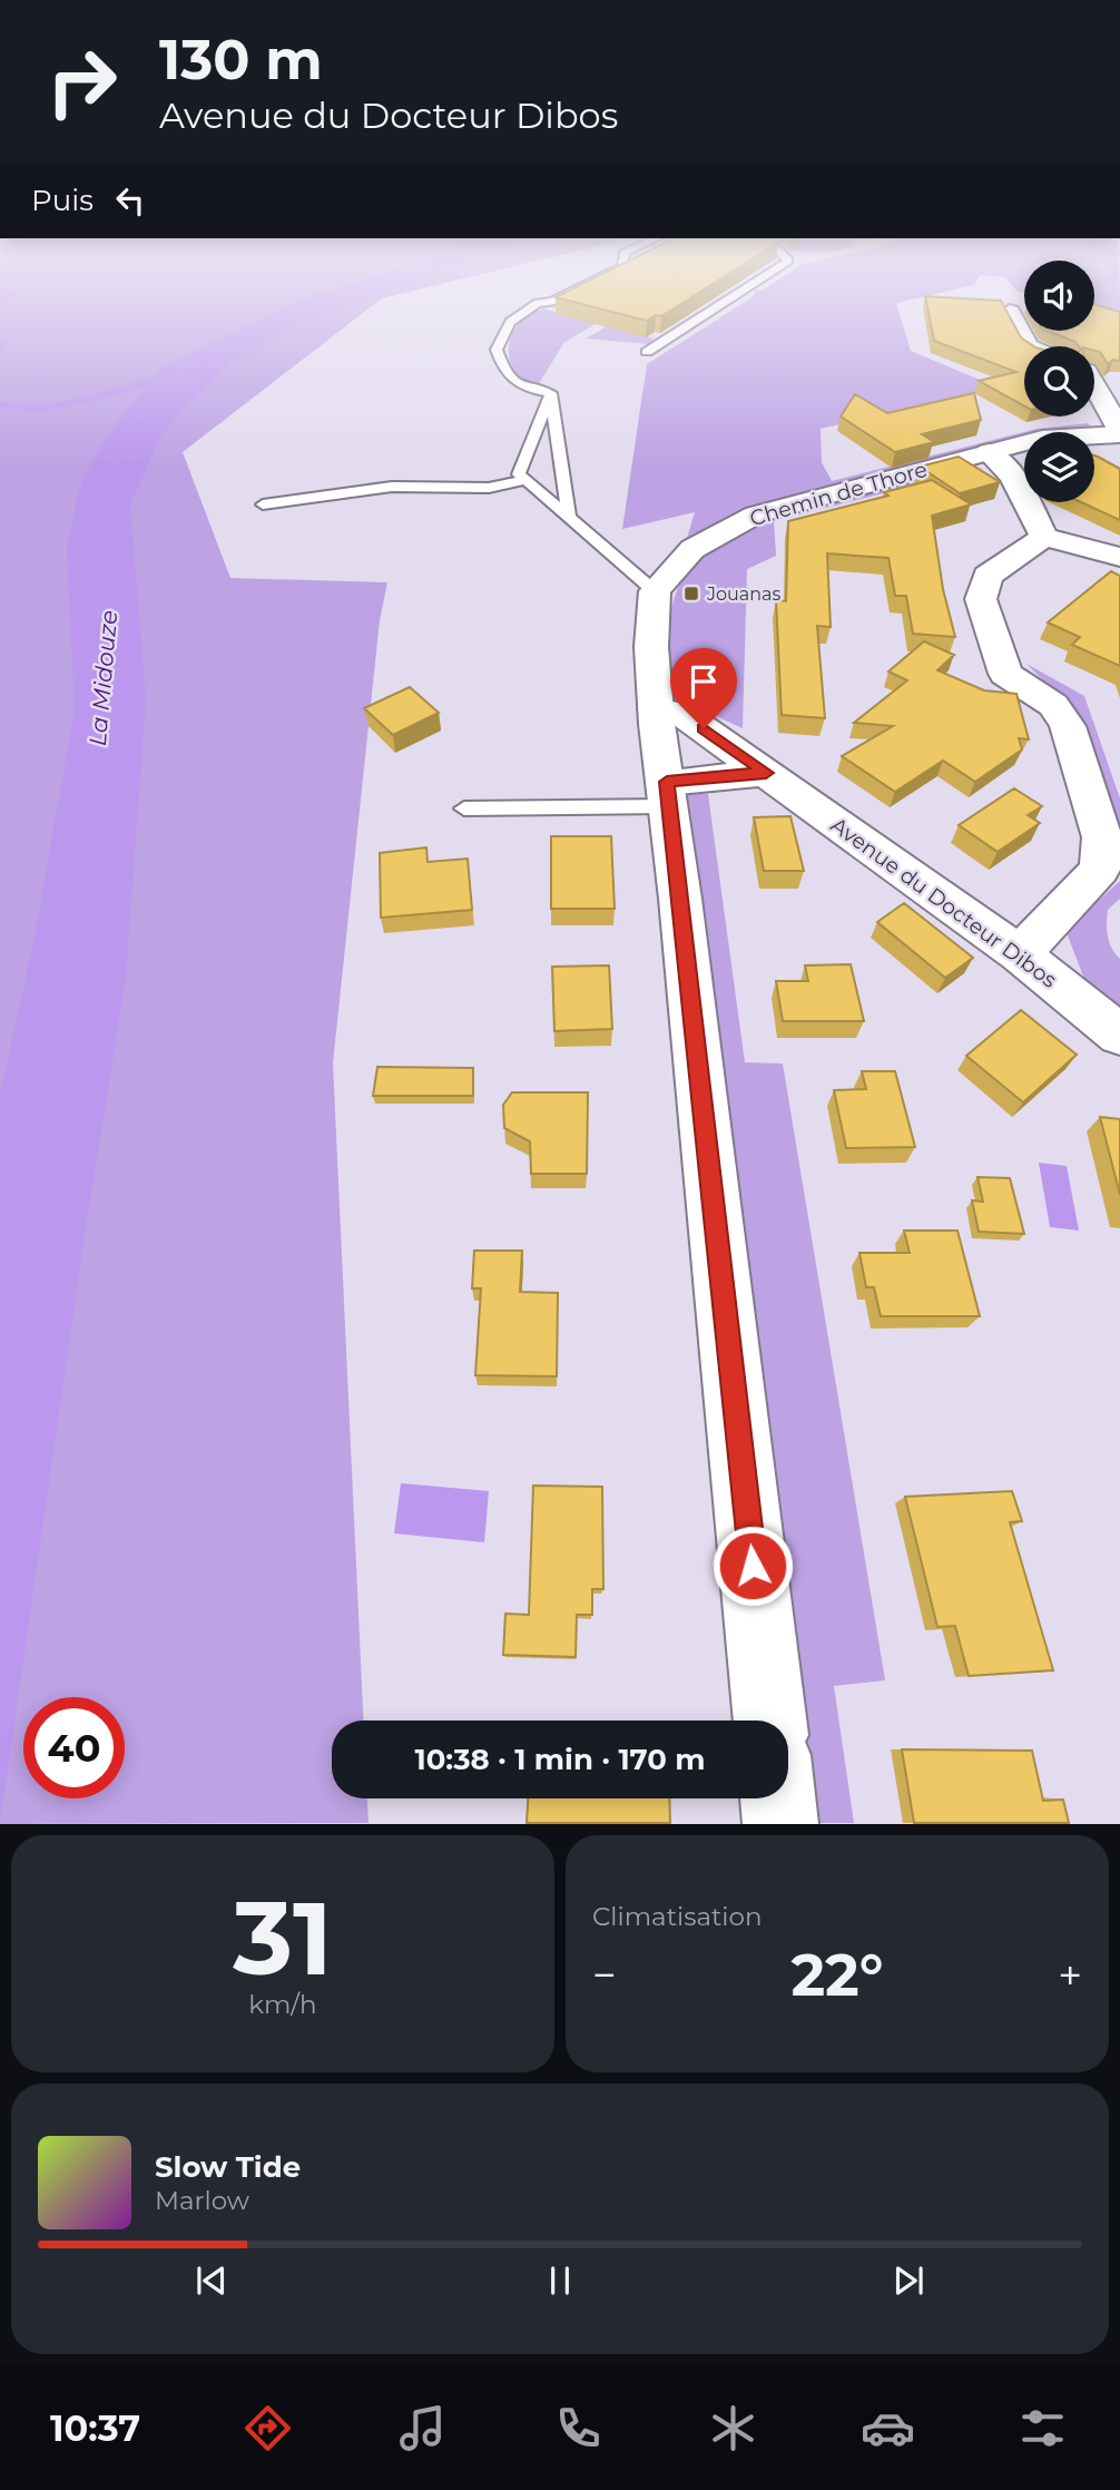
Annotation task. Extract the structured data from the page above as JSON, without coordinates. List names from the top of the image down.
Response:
{
  "streets": {
    "street": ["Chemin de Thore", "Avenue du Docteur Dibos"]
  },
  "water": ["La Midouze"],
  "places": {
    "transit": ["Jouanas"]
  },
  "page": {
    "turn": ["130 m", "Avenue du Docteur Dibos"],
    "then": "Puis",
    "limit": "40",
    "trip": "10:38 · 1 min · 170 m",
    "tile": [
      ["31", "km/h"],
      "Climatisation"
    ],
    "heat": ["−", "22°", "+"],
    "song": ["Slow Tide", "Marlow"],
    "tabs": "10:37"
  }
}
